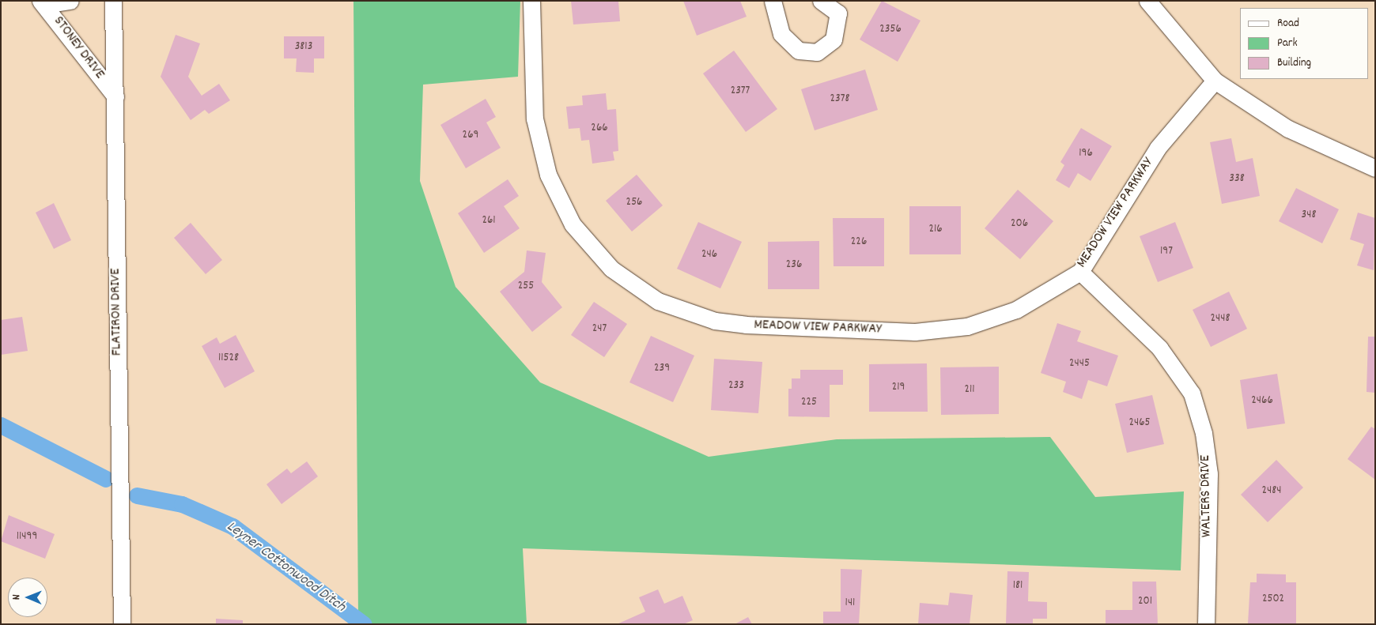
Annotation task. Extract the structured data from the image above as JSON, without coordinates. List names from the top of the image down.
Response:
{
  "streets": {
    "street": [
      "STONEY DRIVE",
      "MEADOW VIEW PARKWAY",
      "FLATIRON DRIVE",
      "WALTERS DRIVE"
    ]
  },
  "crossings": [
    ["STONEY DRIVE", "FLATIRON DRIVE"],
    ["MEADOW VIEW PARKWAY", "WALTERS DRIVE"]
  ],
  "water": ["Leyner Cottonwood Ditch"],
  "house_numbers": [
    "2356",
    "3813",
    "2377",
    "2378",
    "266",
    "269",
    "196",
    "338",
    "256",
    "348",
    "261",
    "206",
    "216",
    "226",
    "197",
    "246",
    "236",
    "255",
    "2448",
    "247",
    "11528",
    "2445",
    "239",
    "233",
    "219",
    "211",
    "2466",
    "225",
    "2465",
    "2484",
    "11499",
    "181",
    "2502",
    "201",
    "141"
  ],
  "legend": ["Road", "Park", "Building"],
  "north": "left"
}
